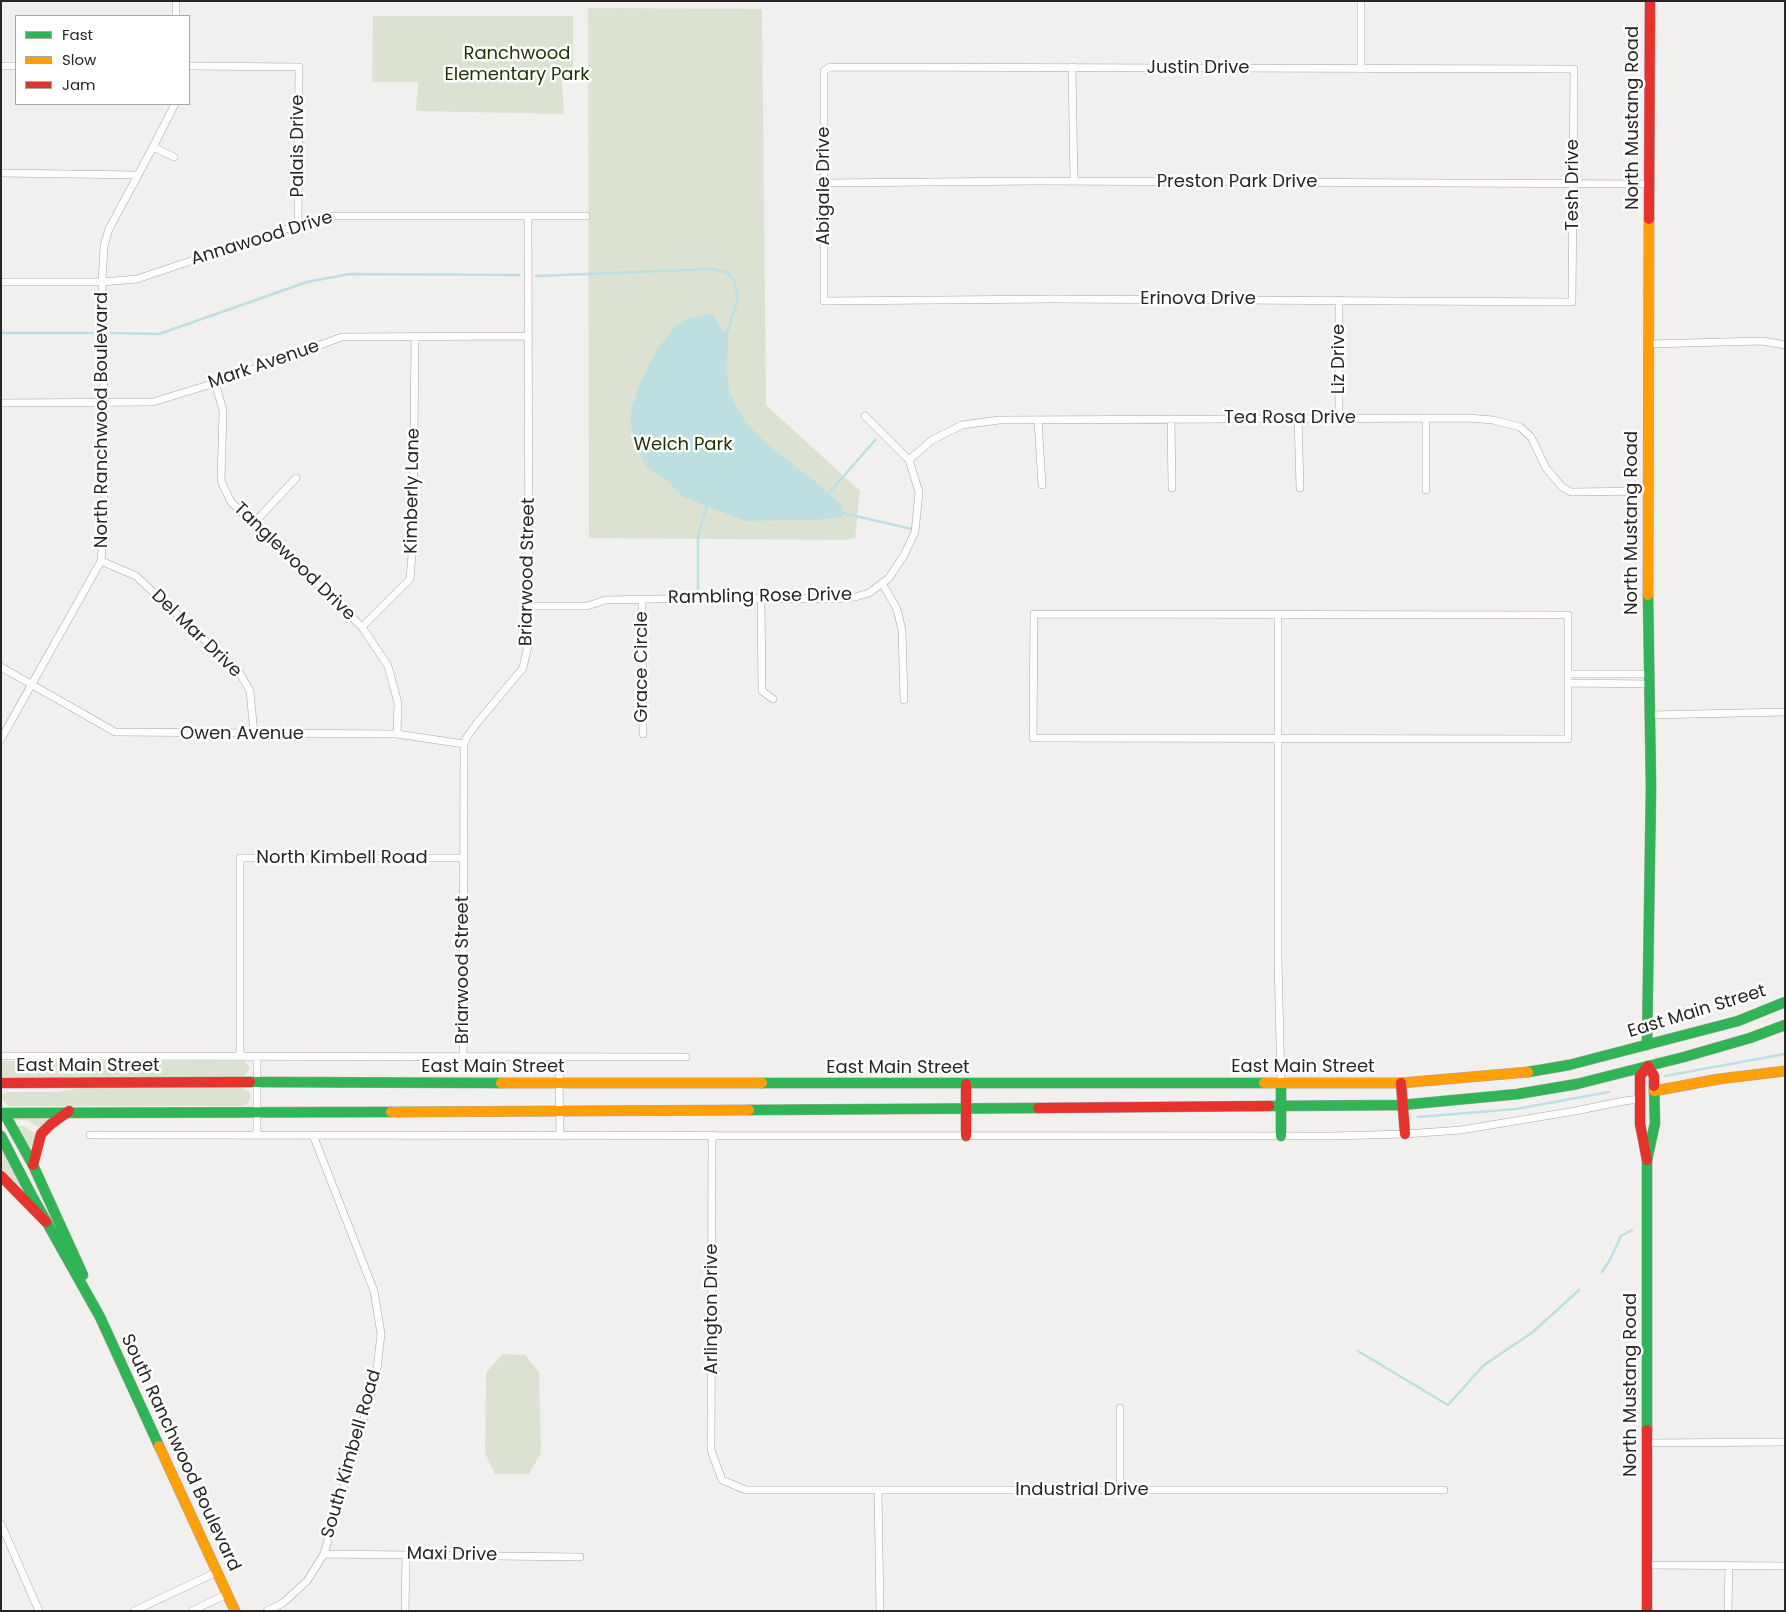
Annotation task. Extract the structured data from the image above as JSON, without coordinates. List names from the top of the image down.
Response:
{
  "streets": {
    "main road": ["North Mustang Road", "East Main Street", "South Ranchwood Boulevard"],
    "street": [
      "Justin Drive",
      "Palais Drive",
      "Preston Park Drive",
      "Tesh Drive",
      "Abigale Drive",
      "Annawood Drive",
      "Erinova Drive",
      "Liz Drive",
      "Mark Avenue",
      "Tea Rosa Drive",
      "North Ranchwood Boulevard",
      "Kimberly Lane",
      "Tanglewood Drive",
      "Briarwood Street",
      "Rambling Rose Drive",
      "Del Mar Drive",
      "Grace Circle",
      "Owen Avenue",
      "North Kimbell Road",
      "Arlington Drive",
      "South Kimbell Road",
      "Industrial Drive",
      "Maxi Drive"
    ]
  },
  "crossings": [
    ["Justin Drive", "Tesh Drive"],
    ["Justin Drive", "Abigale Drive"],
    ["North Mustang Road", "Preston Park Drive"],
    ["North Mustang Road", "Tea Rosa Drive"],
    ["North Mustang Road", "East Main Street"],
    ["Palais Drive", "Annawood Drive"],
    ["Preston Park Drive", "Tesh Drive"],
    ["Preston Park Drive", "Abigale Drive"],
    ["Tesh Drive", "Erinova Drive"],
    ["Abigale Drive", "Erinova Drive"],
    ["Annawood Drive", "North Ranchwood Boulevard"],
    ["Annawood Drive", "Briarwood Street"],
    ["Erinova Drive", "Liz Drive"],
    ["Liz Drive", "Tea Rosa Drive"],
    ["Mark Avenue", "North Ranchwood Boulevard"],
    ["Mark Avenue", "Kimberly Lane"],
    ["Mark Avenue", "Tanglewood Drive"],
    ["Mark Avenue", "Briarwood Street"],
    ["Tea Rosa Drive", "Rambling Rose Drive"],
    ["North Ranchwood Boulevard", "Del Mar Drive"],
    ["North Ranchwood Boulevard", "Owen Avenue"],
    ["Kimberly Lane", "Tanglewood Drive"],
    ["Tanglewood Drive", "Owen Avenue"],
    ["Briarwood Street", "Rambling Rose Drive"],
    ["Briarwood Street", "Owen Avenue"],
    ["Briarwood Street", "North Kimbell Road"],
    ["Briarwood Street", "East Main Street"],
    ["Rambling Rose Drive", "Grace Circle"],
    ["Del Mar Drive", "Owen Avenue"],
    ["North Kimbell Road", "East Main Street"],
    ["Arlington Drive", "Industrial Drive"],
    ["South Kimbell Road", "Maxi Drive"]
  ],
  "parks": ["Ranchwood Elementary Park", "Welch Park"],
  "legend": ["Fast", "Slow", "Jam"]
}
